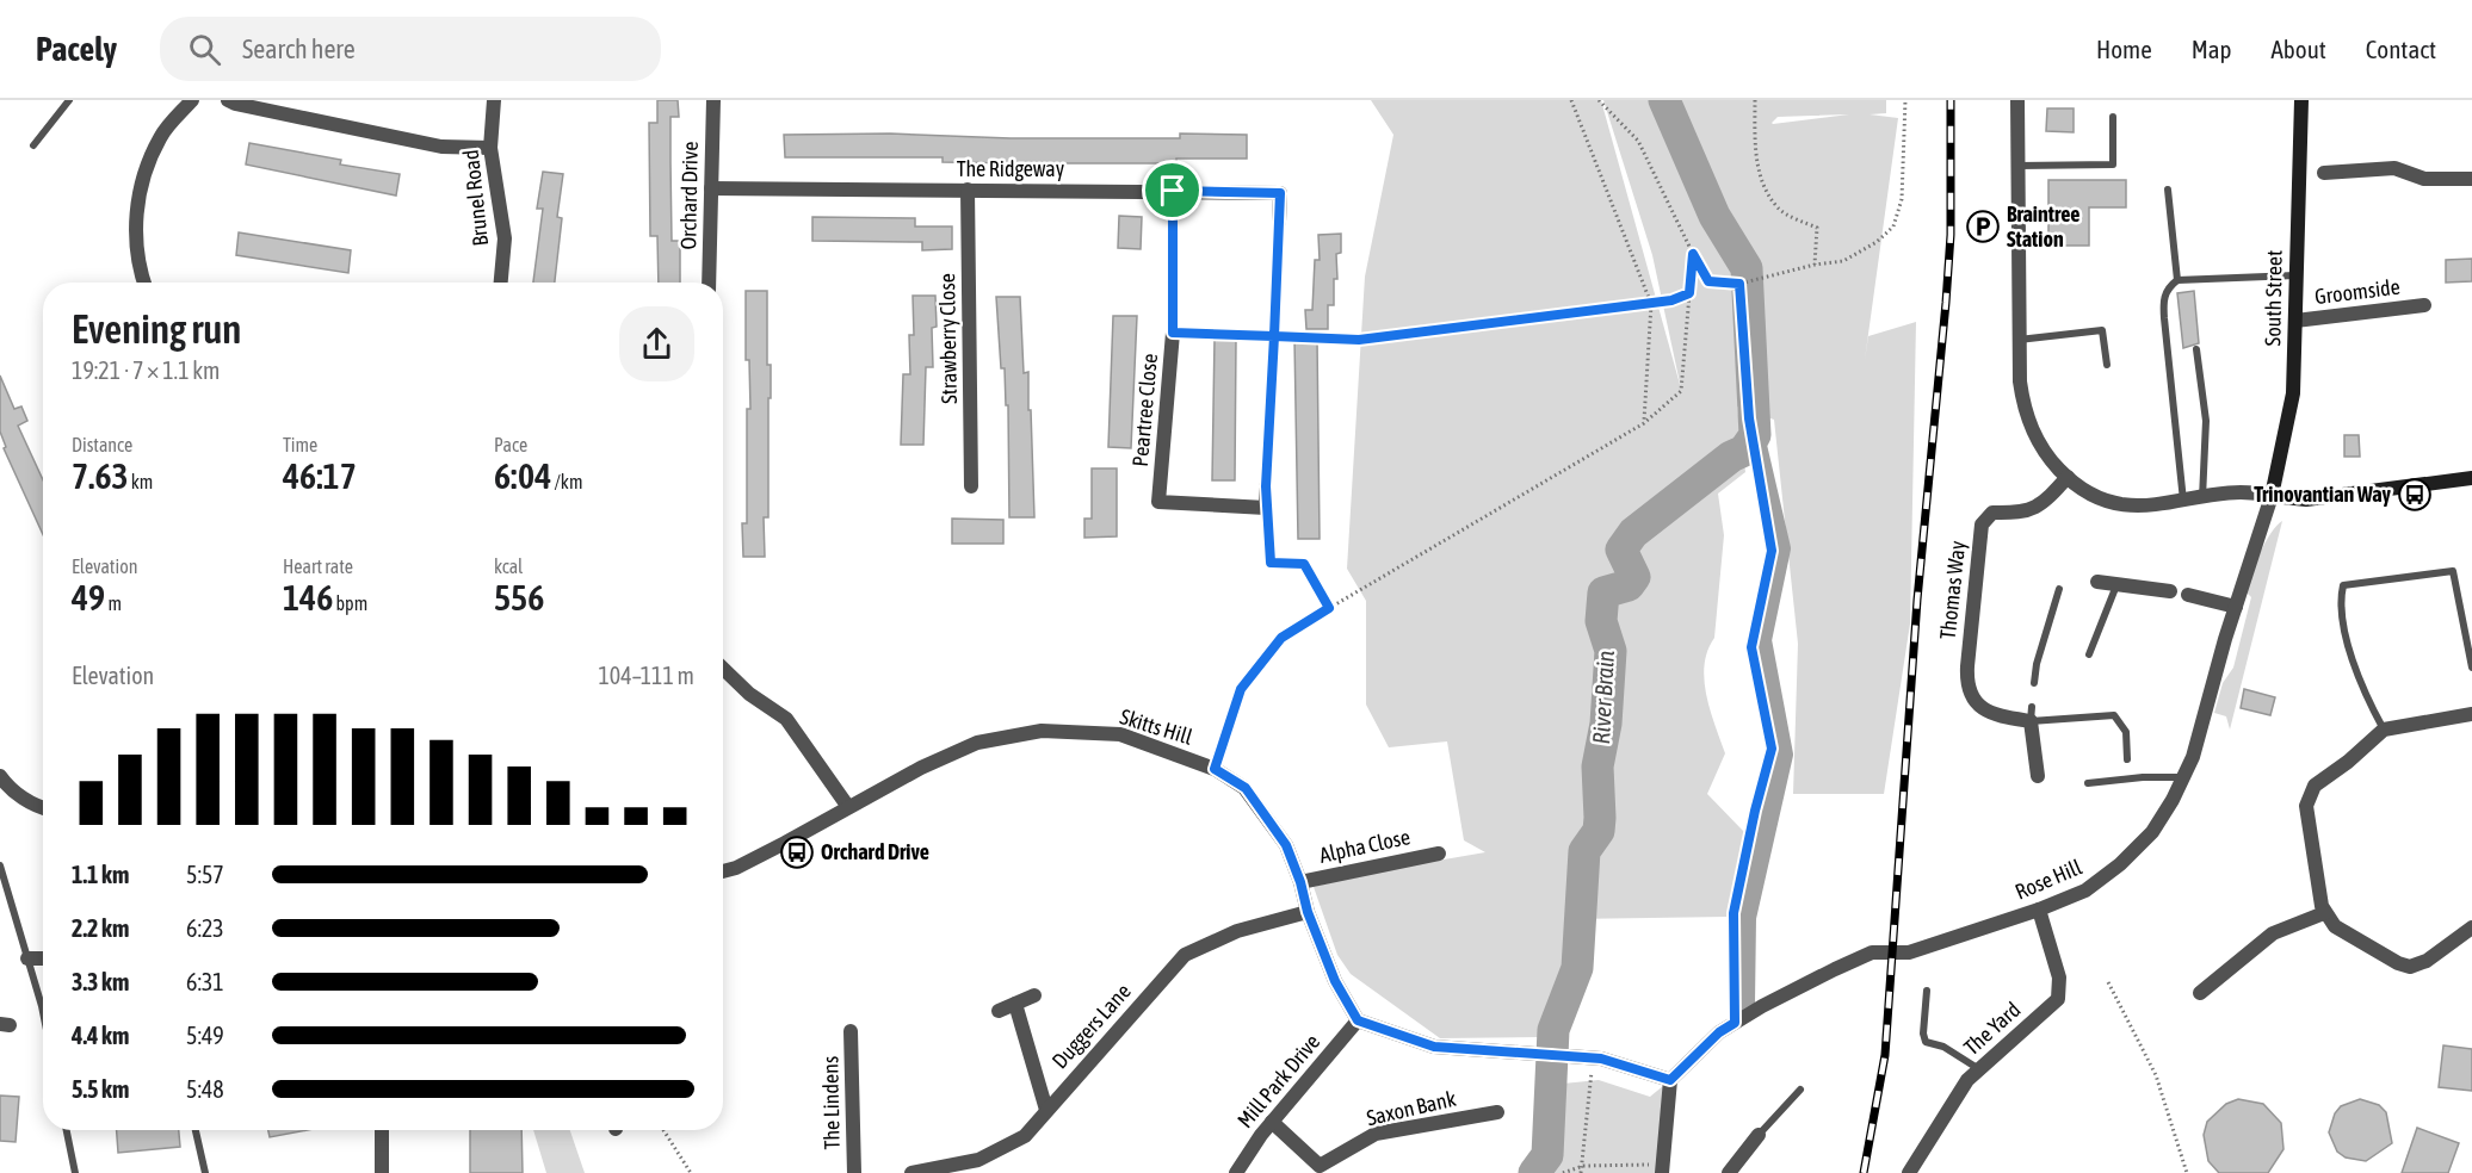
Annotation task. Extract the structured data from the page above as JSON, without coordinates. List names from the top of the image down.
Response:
{
  "streets": {
    "main road": ["South Street"],
    "street": [
      "The Ridgeway",
      "Orchard Drive",
      "Brunel Road",
      "Groomside",
      "Strawberry Close",
      "Peartree Close",
      "Thomas Way",
      "Skitts Hill",
      "Alpha Close",
      "Rose Hill",
      "Duggers Lane",
      "The Yard",
      "Mill Park Drive",
      "The Lindens",
      "Saxon Bank"
    ]
  },
  "crossings": [
    ["The Ridgeway", "Orchard Drive"],
    ["The Ridgeway", "Strawberry Close"],
    ["The Ridgeway", "Peartree Close"],
    ["Groomside", "South Street"],
    ["South Street", "Rose Hill"],
    ["Skitts Hill", "Alpha Close"],
    ["Skitts Hill", "Duggers Lane"],
    ["Skitts Hill", "Mill Park Drive"],
    ["Rose Hill", "The Yard"],
    ["Mill Park Drive", "Saxon Bank"]
  ],
  "water": ["River Brain"],
  "places": {
    "parking": ["Braintree Station"],
    "bus stop": ["Trinovantian Way", "Orchard Drive"]
  },
  "page": {
    "header": "Pacely",
    "search": "Search here",
    "nav": [
      "Home",
      "Map",
      "About",
      "Contact"
    ],
    "heading": ["Evening run", "19:21 · 7 × 1.1 km"],
    "stats": [
      ["Distance", "7.63 km"],
      ["Time", "46:17"],
      ["Pace", "6:04 /km"],
      ["Elevation", "49 m"],
      ["Heart rate", "146 bpm"],
      ["kcal", "556"]
    ],
    "chart": ["Elevation", "104–111 m"],
    "list": [
      {
        "name": "1.1 km",
        "note": "5:57"
      },
      {
        "name": "2.2 km",
        "note": "6:23"
      },
      {
        "name": "3.3 km",
        "note": "6:31"
      },
      {
        "name": "4.4 km",
        "note": "5:49"
      },
      {
        "name": "5.5 km",
        "note": "5:48"
      }
    ]
  }
}
